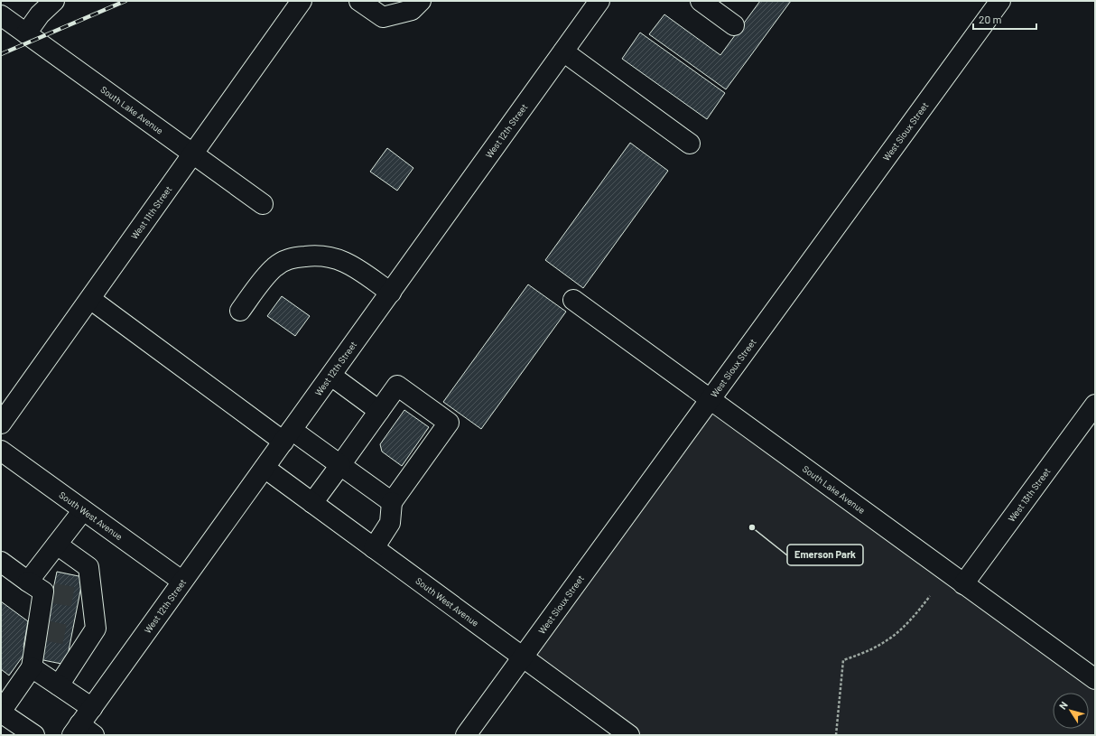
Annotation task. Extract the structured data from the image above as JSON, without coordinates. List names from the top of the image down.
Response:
{
  "streets": {
    "street": [
      "South Lake Avenue",
      "West 12th Street",
      "West Sioux Street",
      "West 11th Street",
      "West 13th Street",
      "South West Avenue"
    ]
  },
  "crossings": [
    ["South Lake Avenue", "West Sioux Street"],
    ["South Lake Avenue", "West 11th Street"],
    ["South Lake Avenue", "West 13th Street"],
    ["West 12th Street", "South West Avenue"],
    ["West Sioux Street", "South West Avenue"]
  ],
  "places": ["Emerson Park"],
  "scale_bar": "20 m",
  "north": "top left"
}
